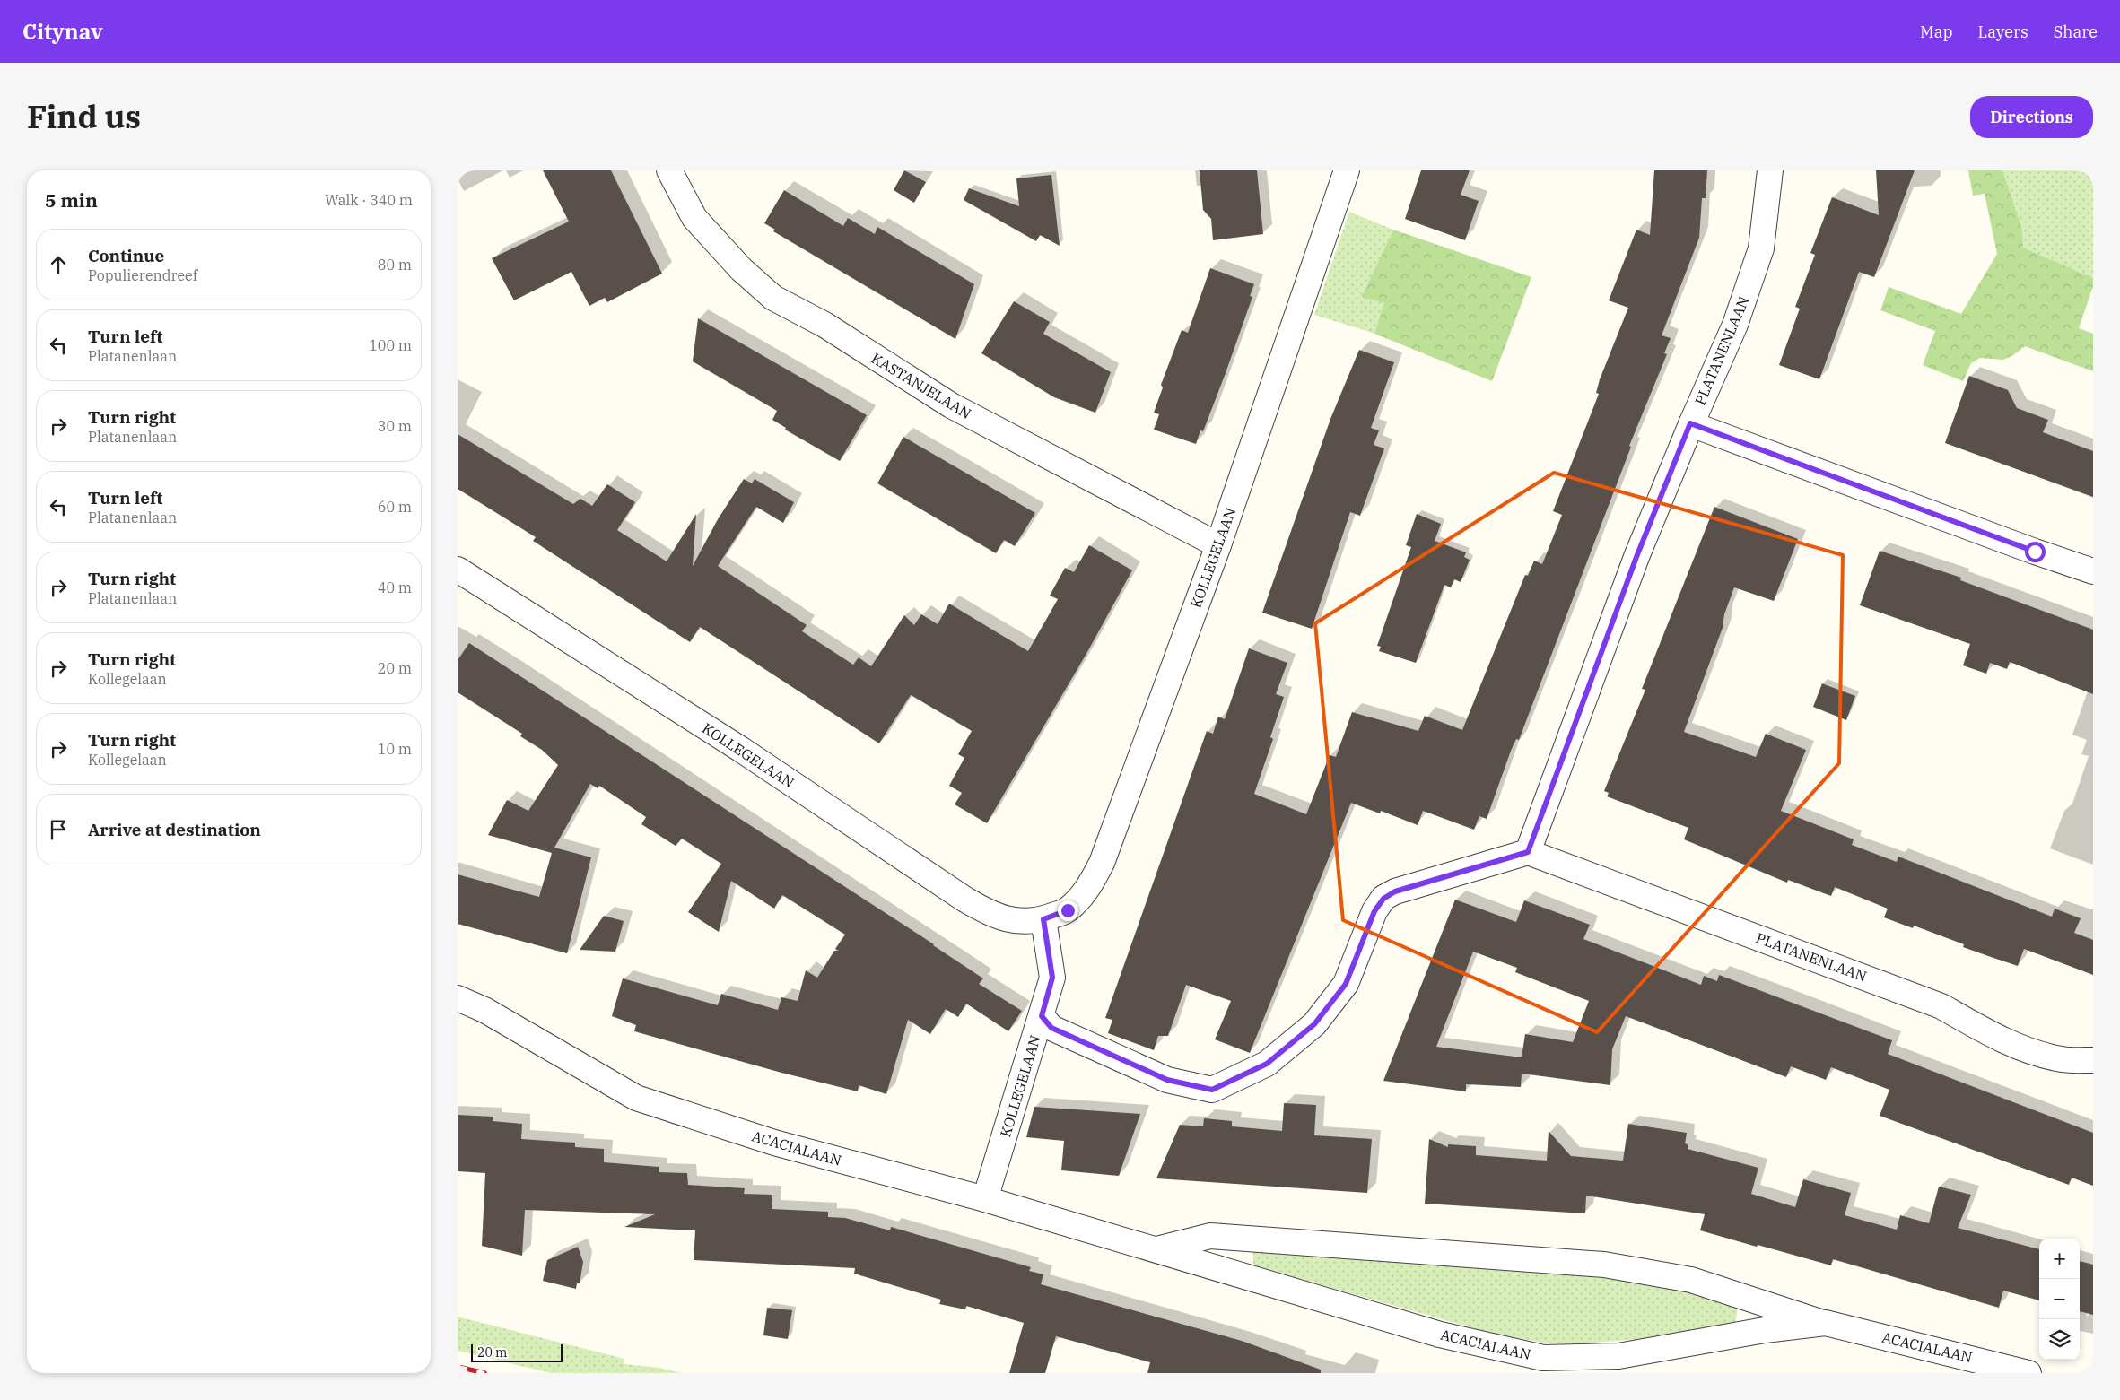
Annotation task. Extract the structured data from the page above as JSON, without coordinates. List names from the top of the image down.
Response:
{
  "streets": {
    "street": [
      "PLATANENLAAN",
      "KASTANJELAAN",
      "KOLLEGELAAN",
      "ACACIALAAN"
    ]
  },
  "crossings": [
    ["KASTANJELAAN", "KOLLEGELAAN"],
    ["KOLLEGELAAN", "ACACIALAAN"]
  ],
  "scale_bar": "20 m",
  "page": {
    "header": "Citynav",
    "nav": ["Map", "Layers", "Share"],
    "title": "Find us",
    "buttons": "Directions",
    "heading": ["5 min", "Walk · 340 m"],
    "list": [
      ["Continue", "Populierendreef", "80 m"],
      ["Turn left", "Platanenlaan", "100 m"],
      ["Turn right", "Platanenlaan", "30 m"],
      ["Turn left", "Platanenlaan", "60 m"],
      ["Turn right", "Platanenlaan", "40 m"],
      ["Turn right", "Kollegelaan", "20 m"],
      ["Turn right", "Kollegelaan", "10 m"],
      "Arrive at destination"
    ],
    "map_buttons": ["+", "−"],
    "scale": "20 m"
  }
}
